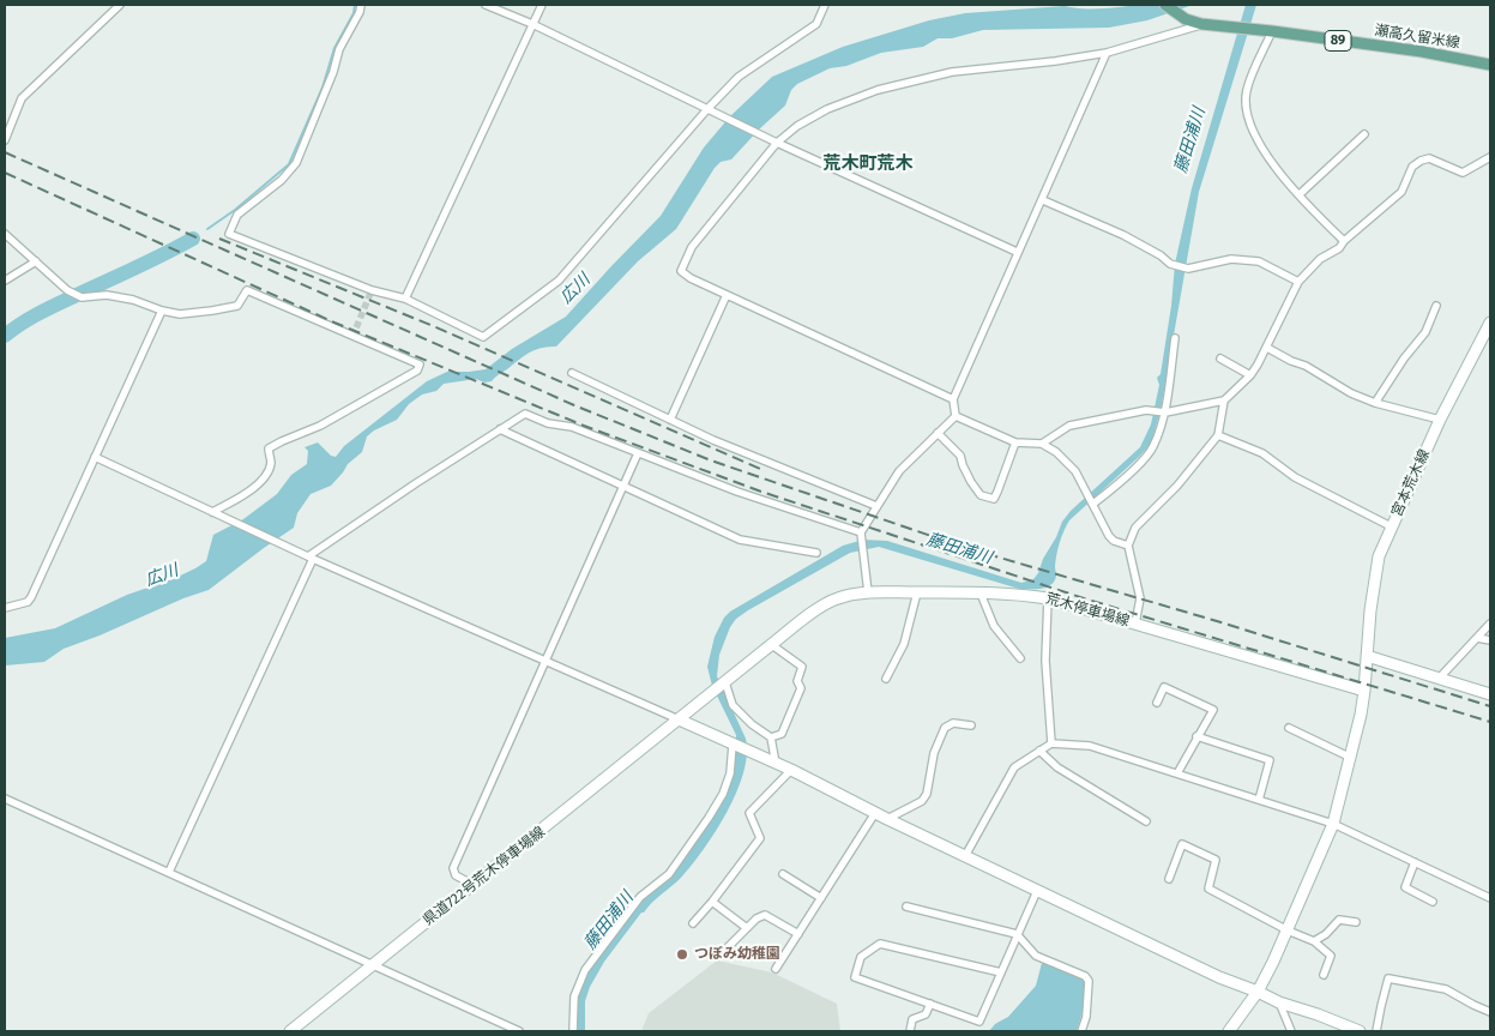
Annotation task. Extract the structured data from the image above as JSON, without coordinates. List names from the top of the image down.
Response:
{
  "streets": {
    "main road": [
      "瀬高久留米線",
      "89",
      "宮本荒木線",
      "荒木停車場線",
      "県道722号荒木停車場線"
    ]
  },
  "crossings": [
    ["荒木停車場線", "県道722号荒木停車場線"]
  ],
  "districts": ["荒木町荒木"],
  "water": ["藤田浦川", "広川"],
  "places": ["つぼみ幼稚園"]
}
